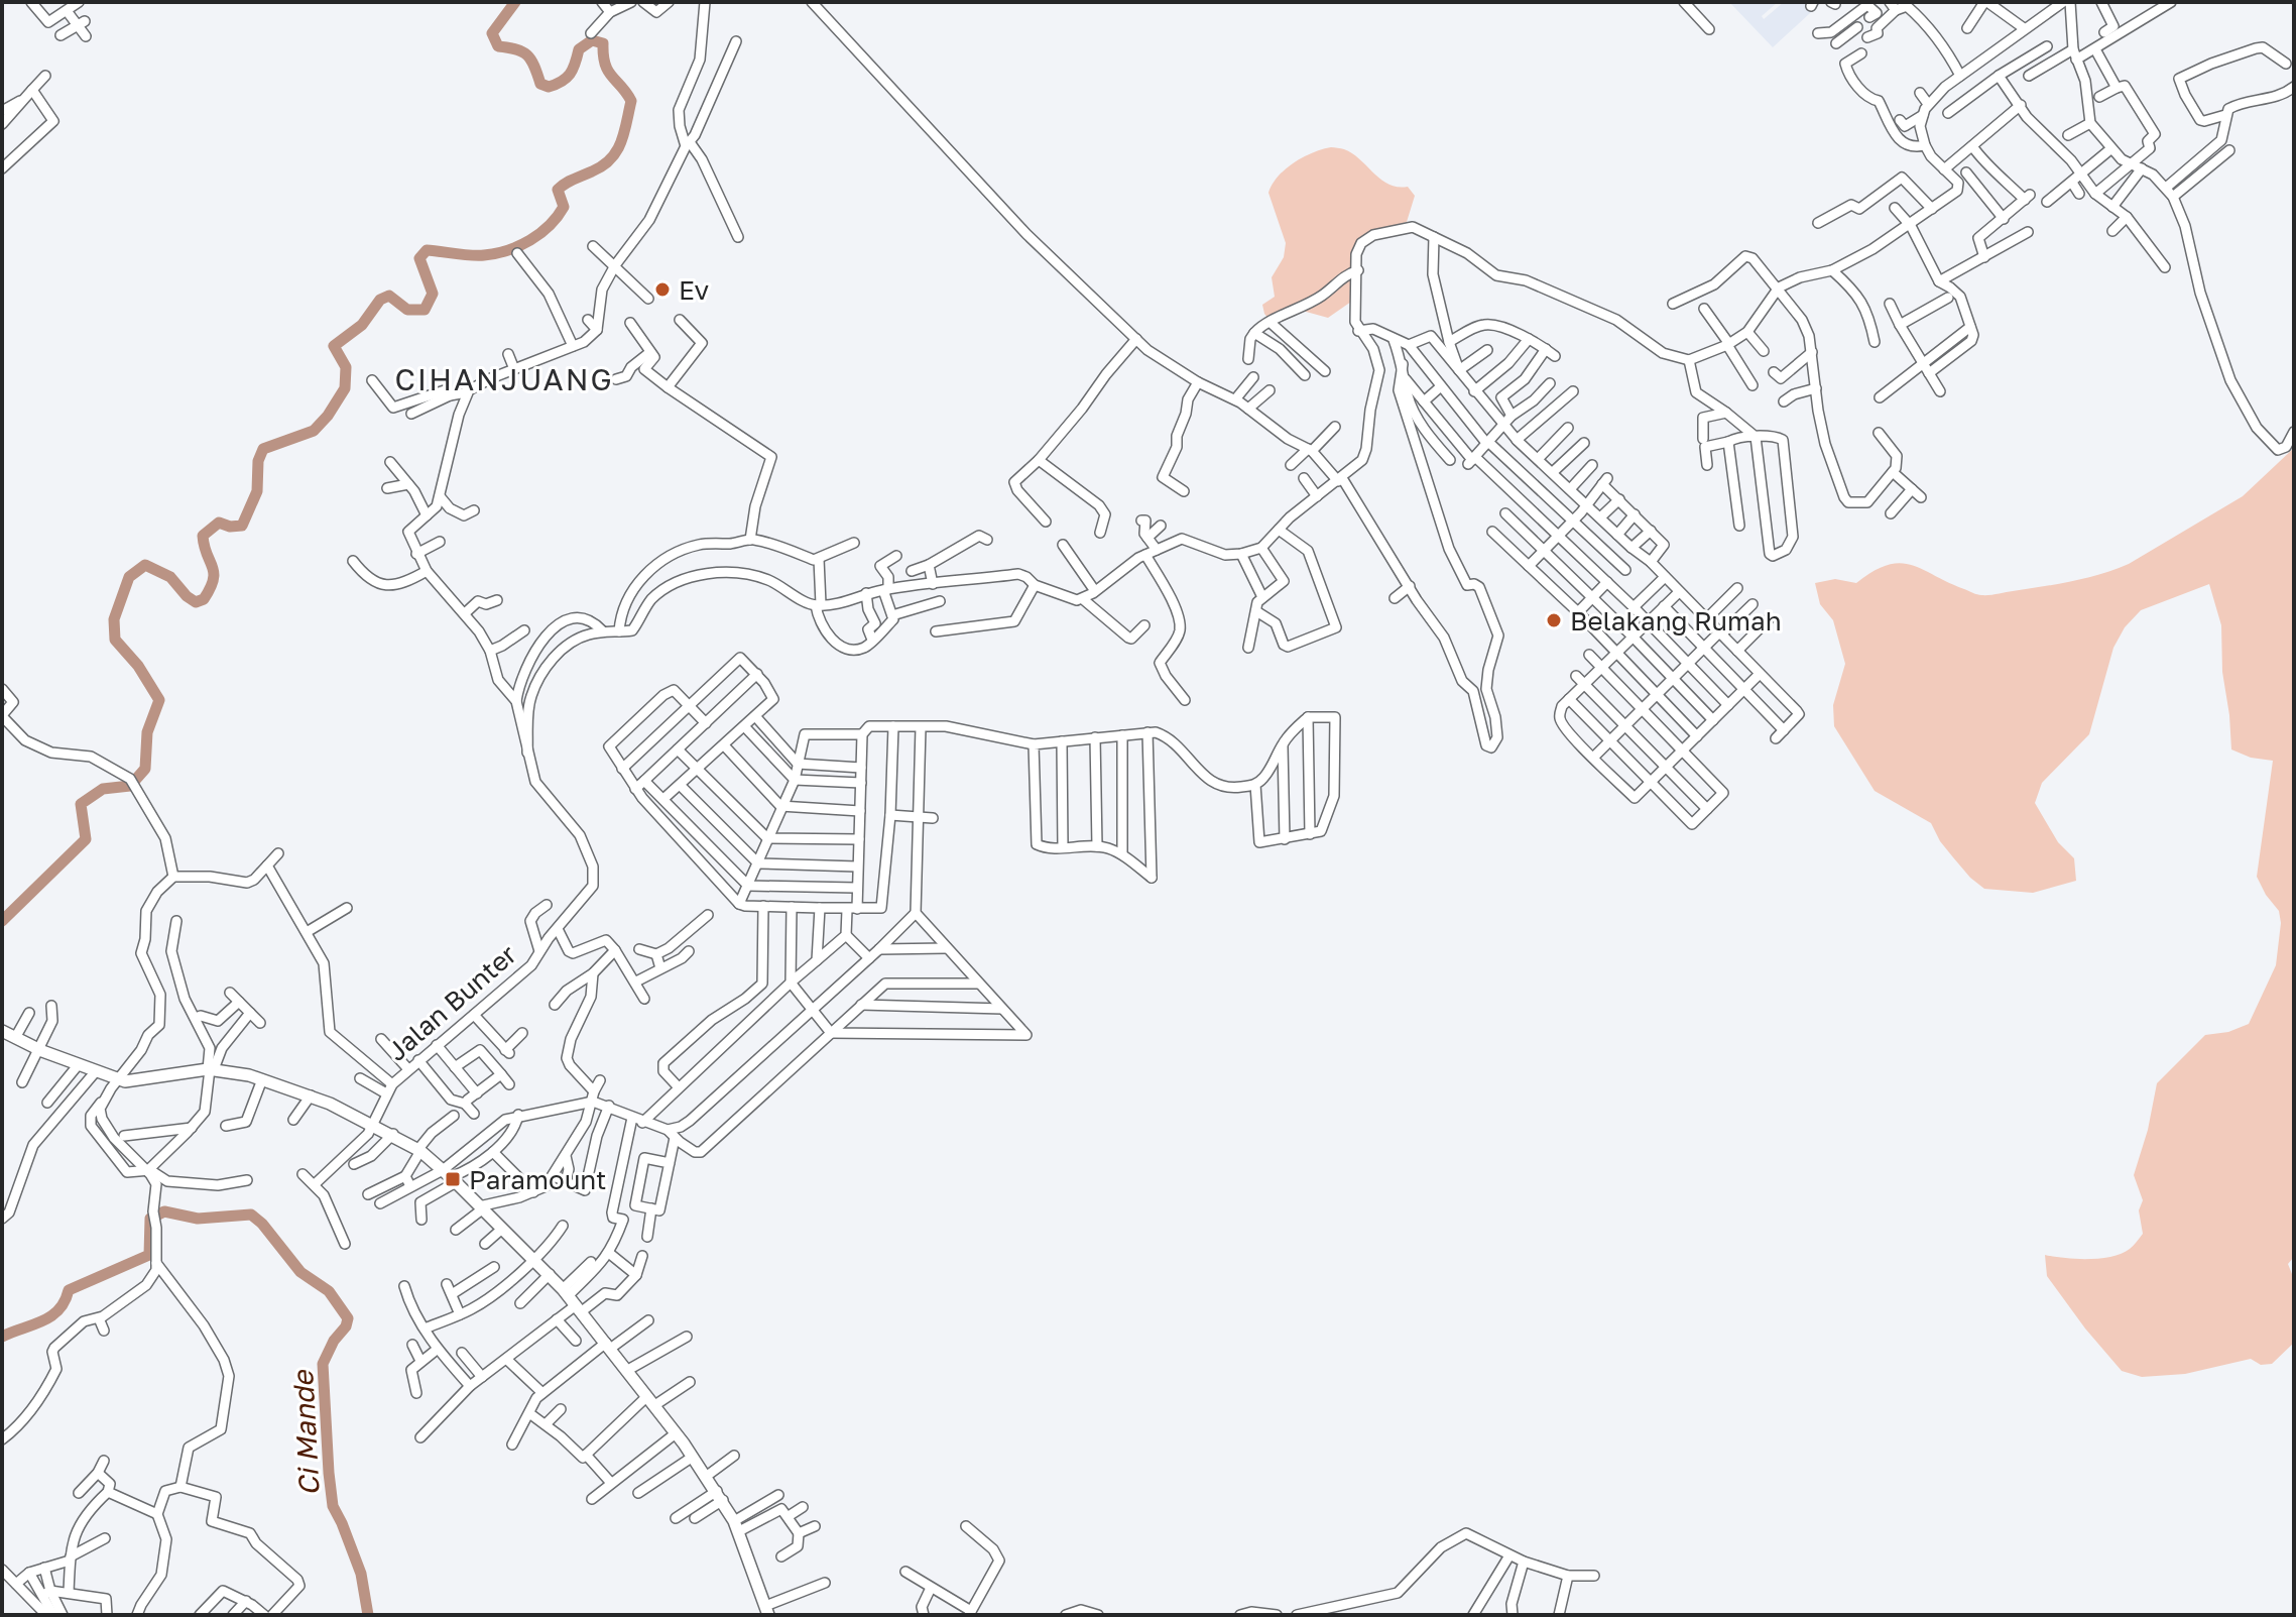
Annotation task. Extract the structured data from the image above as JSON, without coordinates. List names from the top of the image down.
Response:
{
  "streets": {
    "street": ["Jalan Bunter"]
  },
  "districts": ["CIHANJUANG"],
  "water": ["Ci Mande"],
  "places": {
    "other": ["Ev", "Belakang Rumah"],
    "transit": ["Paramount"]
  }
}
